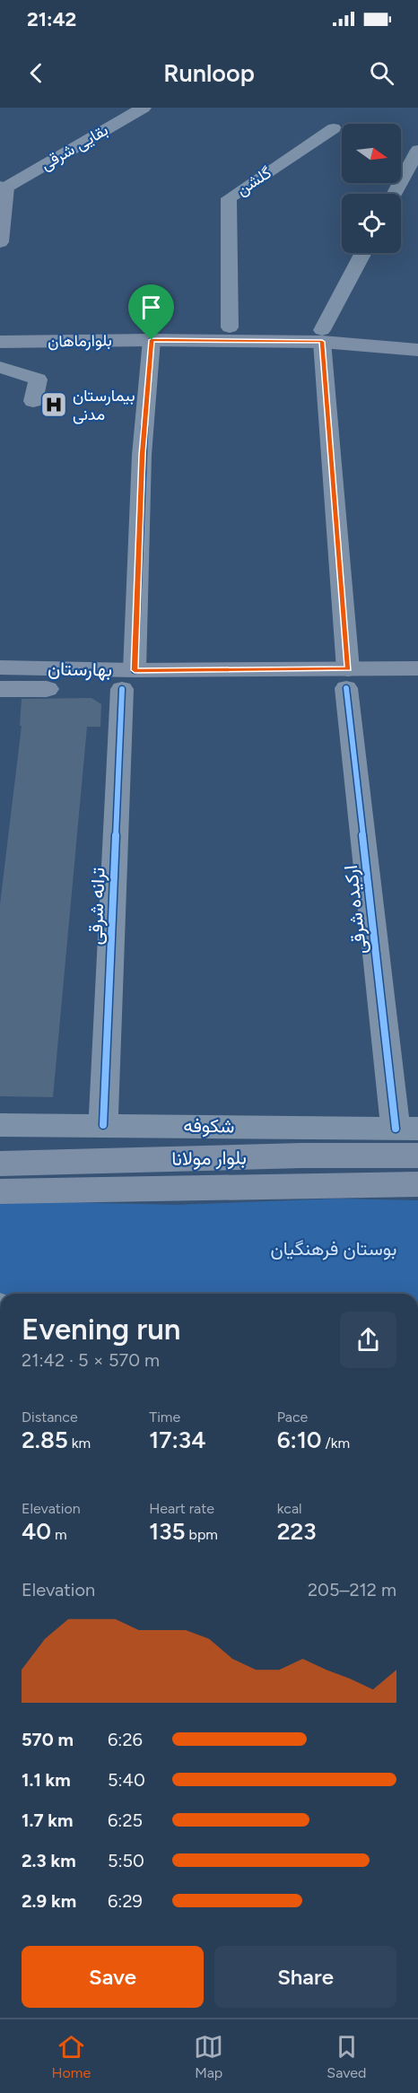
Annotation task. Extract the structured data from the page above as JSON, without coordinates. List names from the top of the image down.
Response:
{
  "streets": {
    "main road": ["بلوارماهان", "بهارستان", "بلوار مولانا"],
    "street": [
      "بقایى شرقی",
      "گلشن",
      "ترانه شرقی",
      "ارکیده شرقی",
      "شکوفه"
    ]
  },
  "crossings": [
    ["بلوارماهان", "ترانه شرقی"],
    ["بلوارماهان", "ارکیده شرقی"],
    ["بهارستان", "ترانه شرقی"],
    ["بهارستان", "ارکیده شرقی"],
    ["ترانه شرقی", "شکوفه"],
    ["ارکیده شرقی", "شکوفه"]
  ],
  "parks": ["بوستان فرهنگیان"],
  "places": {
    "hospital": ["بیمارستان مدنی"]
  },
  "north": "right",
  "page": {
    "status": "21:42",
    "header": "Runloop",
    "heading": ["Evening run", "21:42 · 5 × 570 m"],
    "stats": [
      ["Distance", "2.85 km"],
      ["Time", "17:34"],
      ["Pace", "6:10 /km"],
      ["Elevation", "40 m"],
      ["Heart rate", "135 bpm"],
      ["kcal", "223"]
    ],
    "chart": ["Elevation", "205–212 m"],
    "list": [
      {
        "name": "570 m",
        "note": "6:26"
      },
      {
        "name": "1.1 km",
        "note": "5:40"
      },
      {
        "name": "1.7 km",
        "note": "6:25"
      },
      {
        "name": "2.3 km",
        "note": "5:50"
      },
      {
        "name": "2.9 km",
        "note": "6:29"
      }
    ],
    "buttons": ["Save", "Share"],
    "tabs": ["Home", "Map", "Saved"]
  }
}
